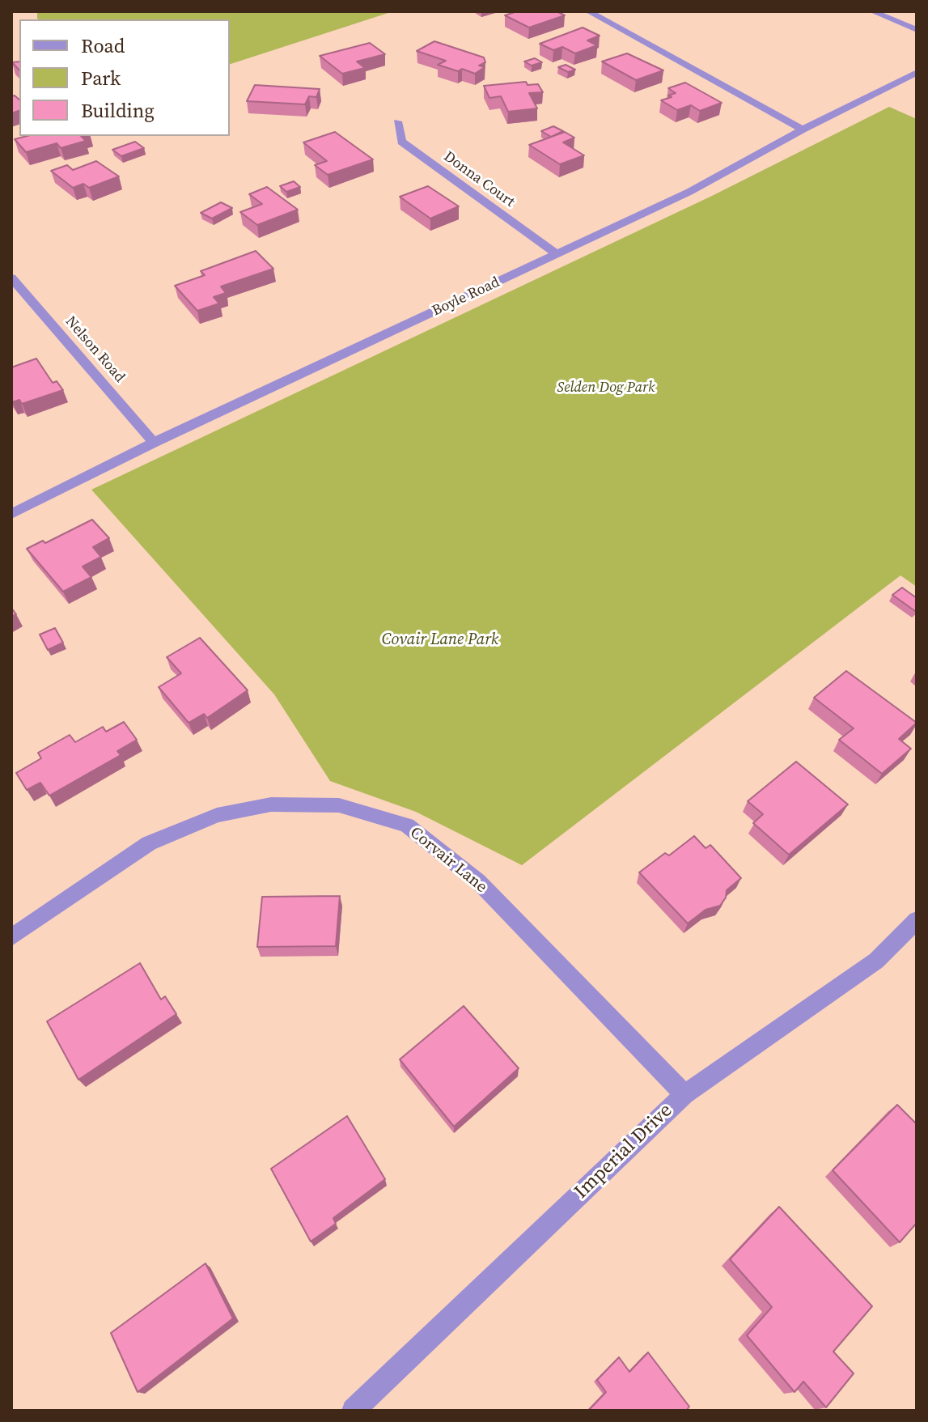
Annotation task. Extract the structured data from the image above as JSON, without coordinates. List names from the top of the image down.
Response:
{
  "streets": {
    "street": [
      "Donna Court",
      "Boyle Road",
      "Nelson Road",
      "Corvair Lane",
      "Imperial Drive"
    ]
  },
  "crossings": [
    ["Donna Court", "Boyle Road"],
    ["Boyle Road", "Nelson Road"],
    ["Corvair Lane", "Imperial Drive"]
  ],
  "parks": ["Selden Dog Park", "Covair Lane Park"],
  "legend": ["Road", "Park", "Building"]
}
